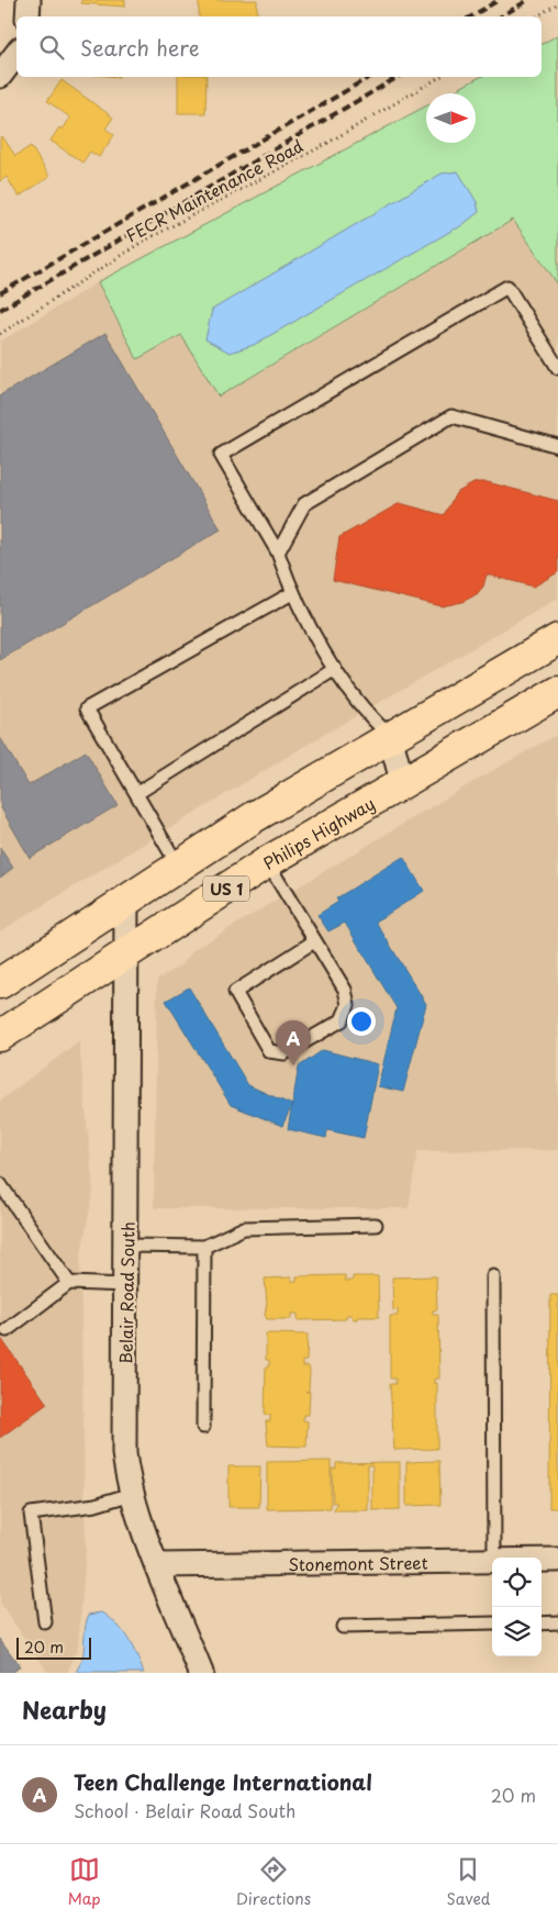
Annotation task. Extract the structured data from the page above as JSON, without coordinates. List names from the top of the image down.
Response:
{
  "streets": {
    "main road": ["Philips Highway", "US 1"],
    "street": ["Belair Road South", "Stonemont Street"],
    "path": ["FECR Maintenance Road"]
  },
  "crossings": [
    ["Philips Highway", "Belair Road South"],
    ["US 1", "Belair Road South"],
    ["Belair Road South", "Stonemont Street"]
  ],
  "scale_bar": "20 m",
  "north": "right",
  "page": {
    "search": "Search here",
    "pins": "A",
    "scale": "20 m",
    "heading": "Nearby",
    "list": [
      {
        "mark": "A",
        "name": "Teen Challenge International",
        "note": "School · Belair Road South",
        "value": "20 m"
      }
    ],
    "nav": ["Map", "Directions", "Saved"]
  }
}
